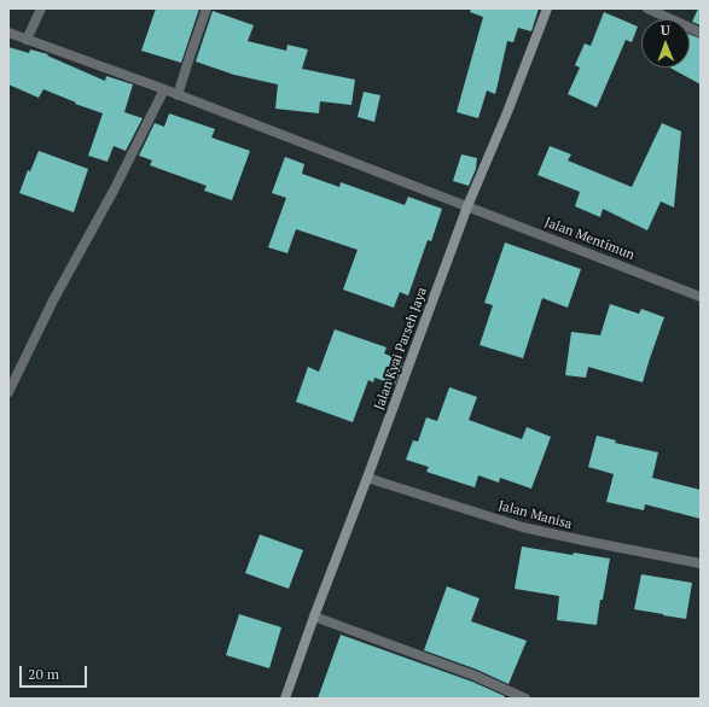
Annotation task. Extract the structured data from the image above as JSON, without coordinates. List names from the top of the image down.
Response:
{
  "streets": {
    "main road": ["Jalan Kyai Parseh Jaya"],
    "street": ["Jalan Mentimun", "Jalan Manisa"]
  },
  "crossings": [
    ["Jalan Mentimun", "Jalan Kyai Parseh Jaya"],
    ["Jalan Kyai Parseh Jaya", "Jalan Manisa"]
  ],
  "scale_bar": "20 m",
  "north": "top"
}
